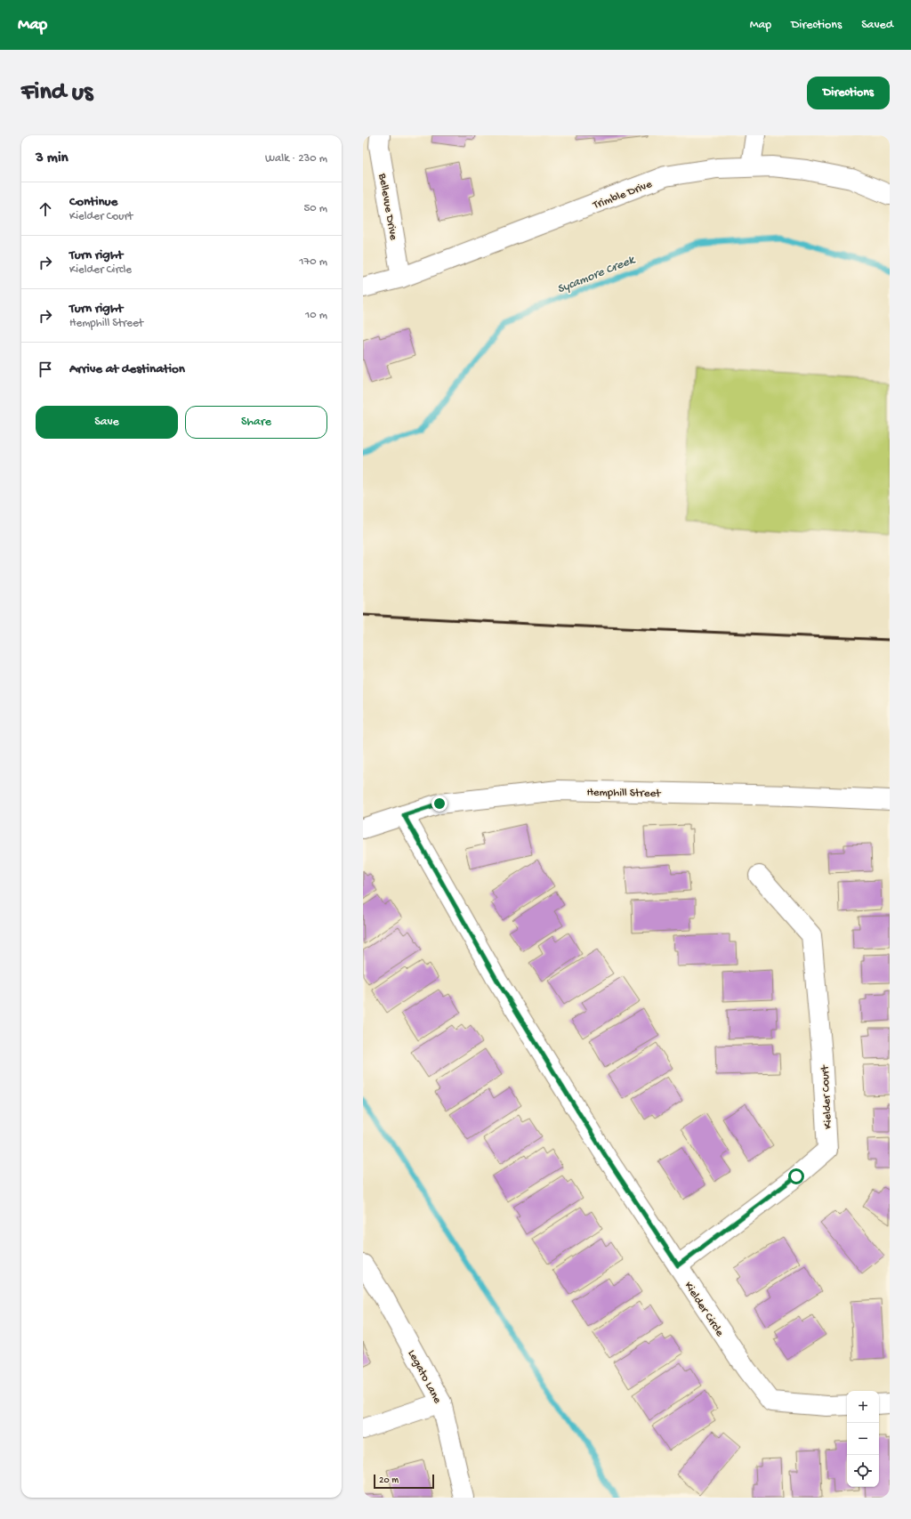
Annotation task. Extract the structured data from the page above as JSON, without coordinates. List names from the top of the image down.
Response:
{
  "streets": {
    "street": [
      "Trimble Drive",
      "Bellevue Drive",
      "Hemphill Street",
      "Kielder Court",
      "Kielder Circle",
      "Legato Lane"
    ]
  },
  "crossings": [
    ["Trimble Drive", "Bellevue Drive"],
    ["Hemphill Street", "Kielder Circle"],
    ["Kielder Court", "Kielder Circle"]
  ],
  "water": ["Sycamore Creek"],
  "scale_bar": "20 m",
  "page": {
    "header": "Map",
    "nav": ["Map", "Directions", "Saved"],
    "buttons": [
      "Directions",
      ["Save", "Share"]
    ],
    "title": "Find us",
    "heading": ["3 min", "Walk · 230 m"],
    "list": [
      ["Continue", "Kielder Court", "50 m"],
      ["Turn right", "Kielder Circle", "170 m"],
      ["Turn right", "Hemphill Street", "10 m"],
      "Arrive at destination"
    ],
    "map_buttons": ["+", "−"],
    "scale": "20 m"
  }
}
